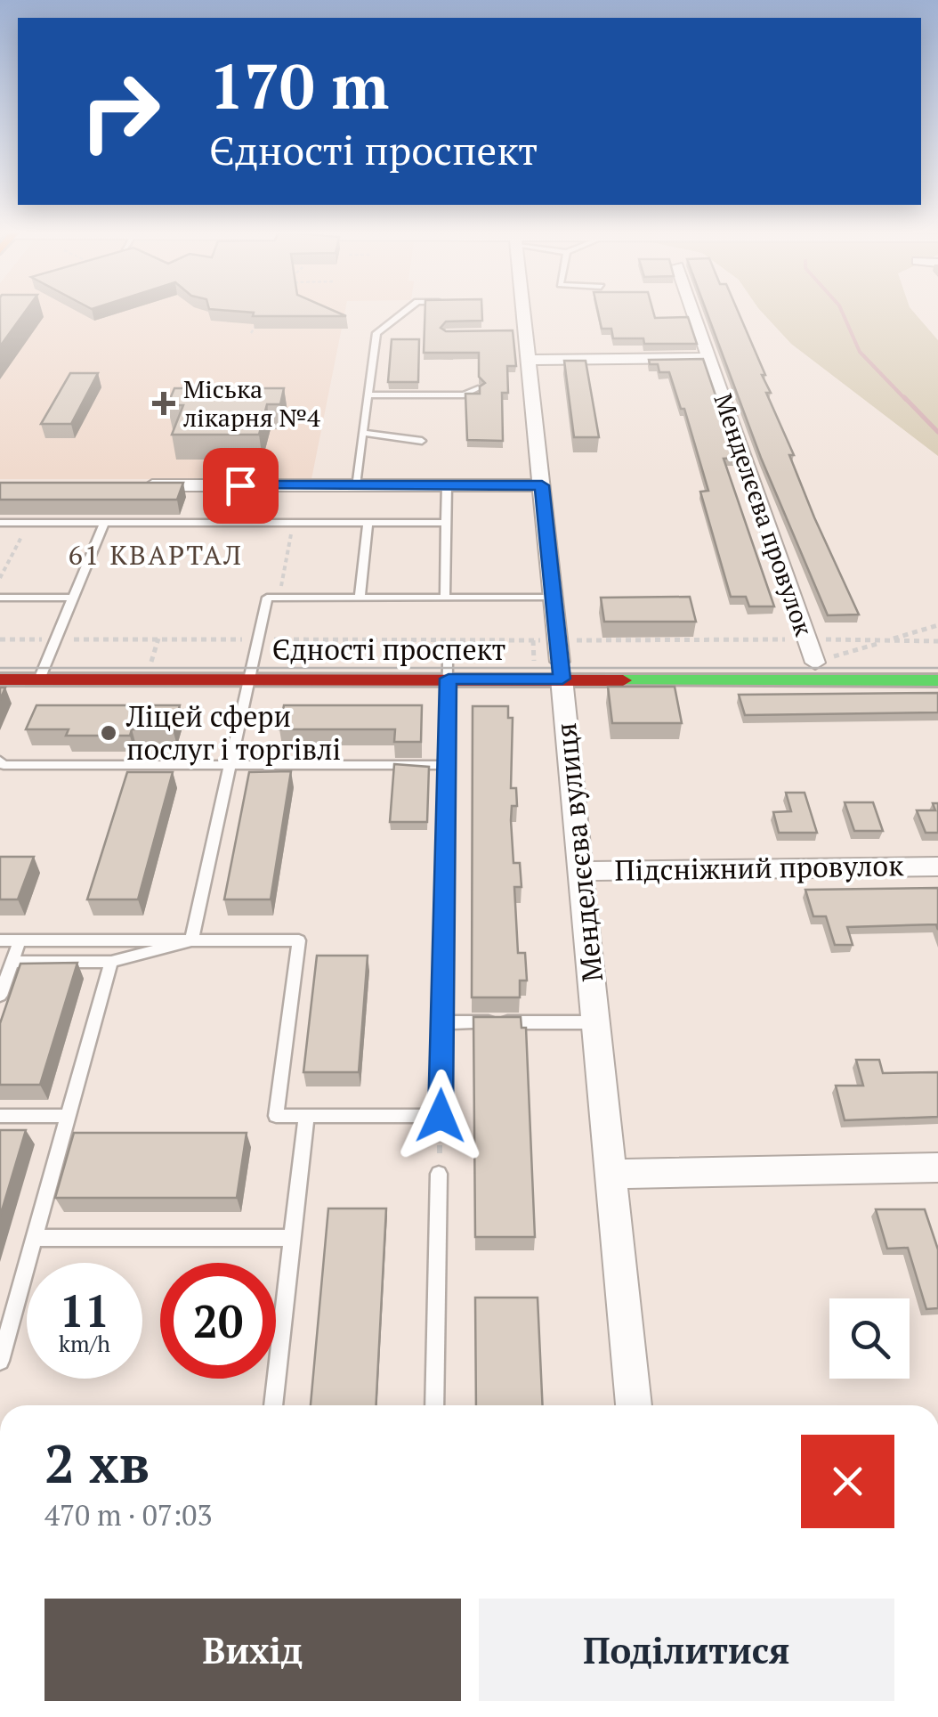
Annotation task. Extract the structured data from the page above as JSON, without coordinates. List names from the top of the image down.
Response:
{
  "streets": {
    "main road": ["Єдності проспект"],
    "street": ["Менделєєва провулок", "Менделєєва вулиця", "Підсніжний провулок"]
  },
  "crossings": [
    ["Менделєєва провулок", "Єдності проспект"],
    ["Єдності проспект", "Менделєєва вулиця"],
    ["Менделєєва вулиця", "Підсніжний провулок"]
  ],
  "districts": ["61 КВАРТАЛ"],
  "places": {
    "health": ["Міська лікарня №4"],
    "other": ["Ліцей сфери послуг і торгівлі"]
  },
  "page": {
    "turn": ["170 m", "Єдності проспект"],
    "speed": "11 km/h",
    "limit": "20",
    "heading": ["2 хв", "470 m · 07:03"],
    "buttons": ["Вихід", "Поділитися"]
  }
}
